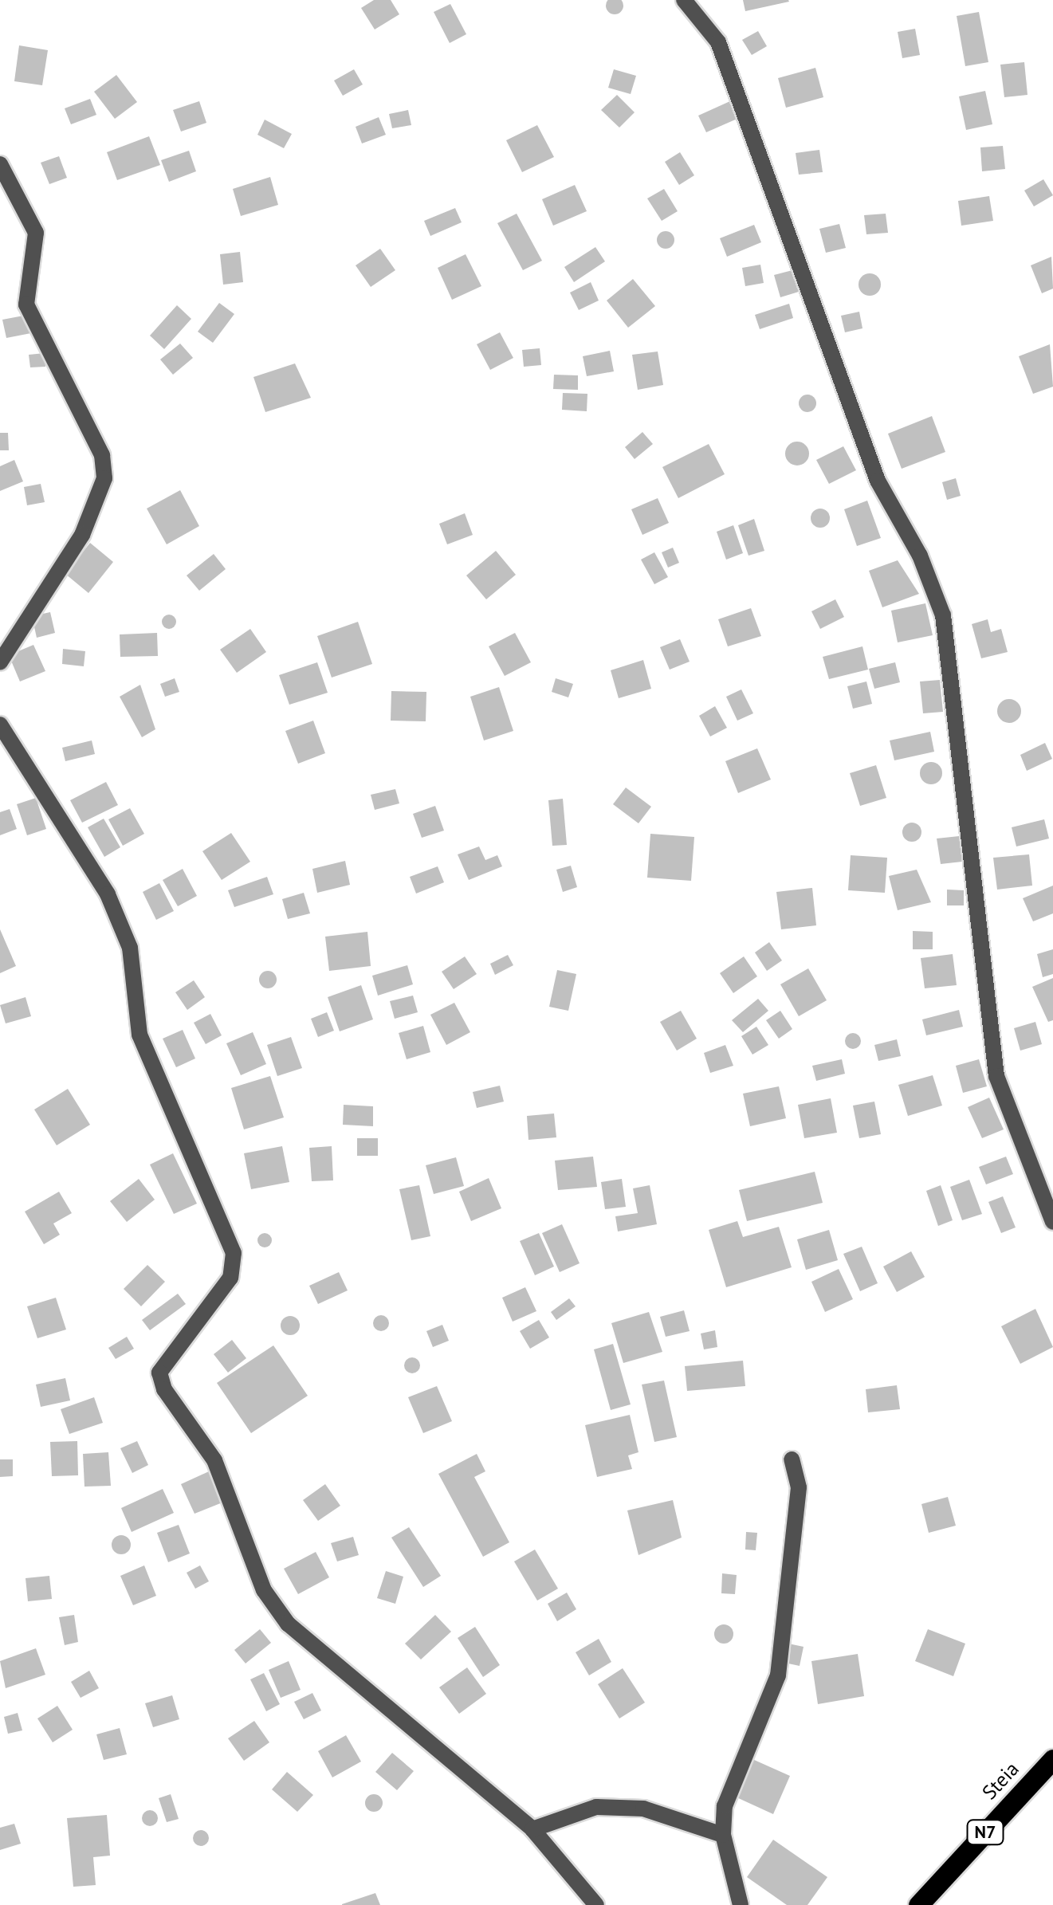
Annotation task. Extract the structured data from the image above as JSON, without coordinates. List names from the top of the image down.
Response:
{
  "streets": {
    "main road": ["Steia", "N7"]
  }
}
